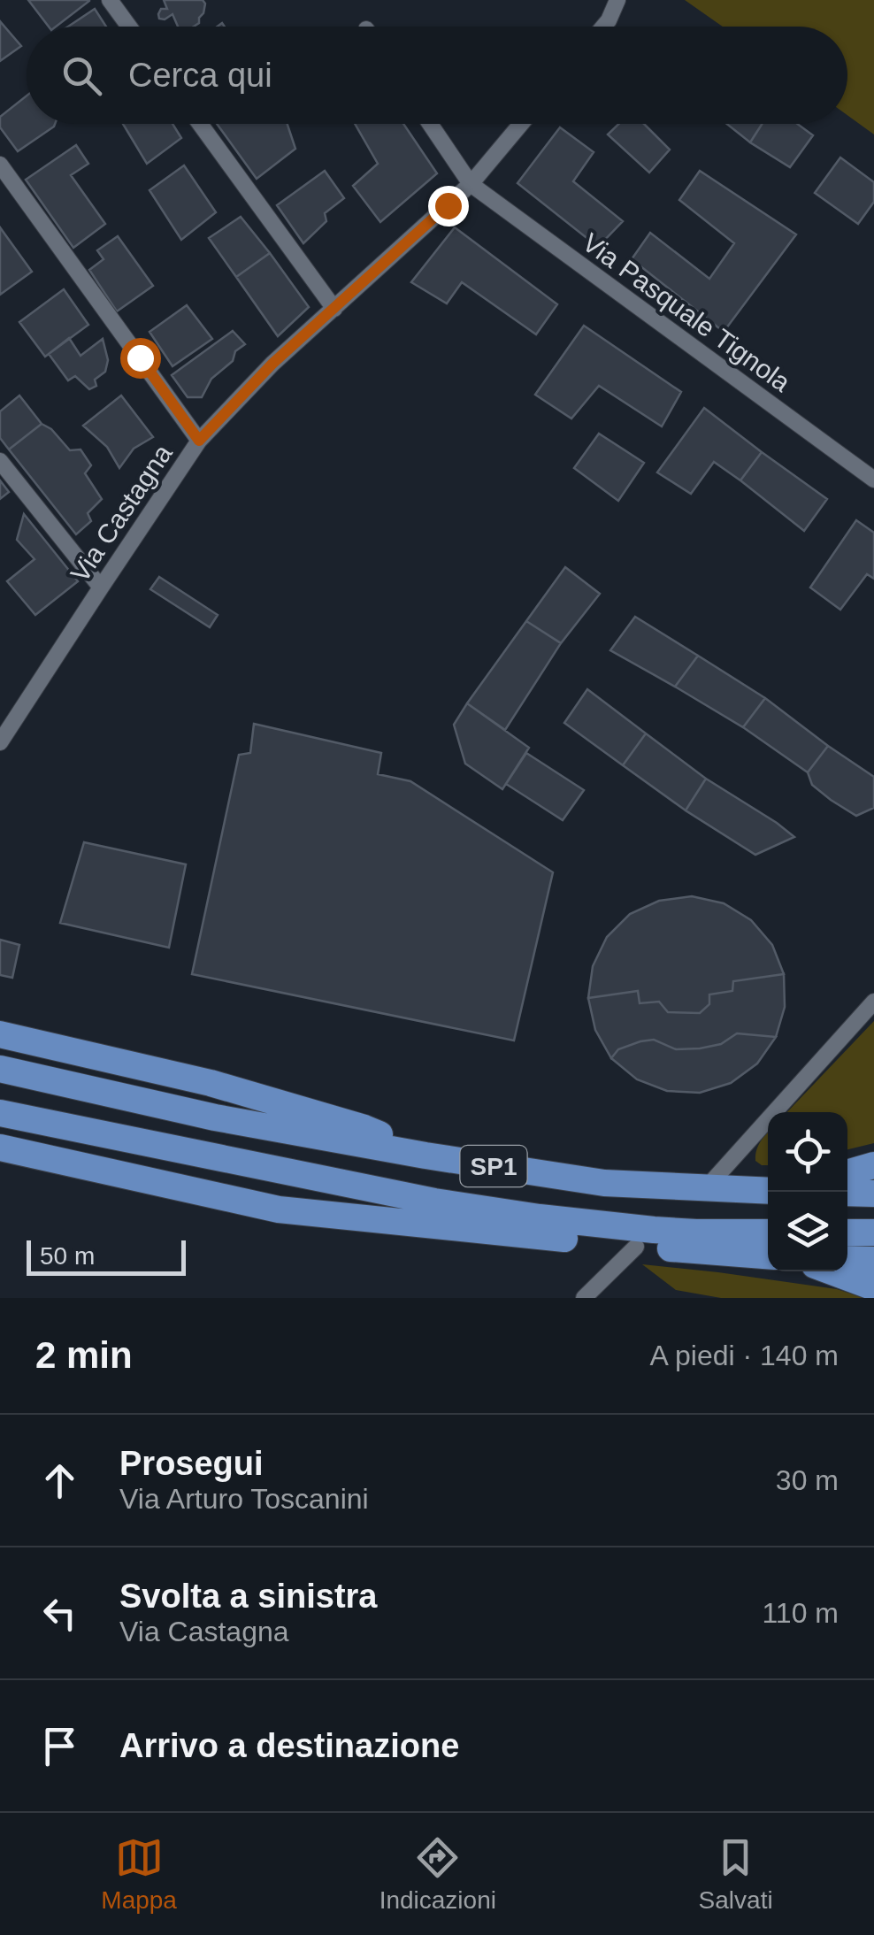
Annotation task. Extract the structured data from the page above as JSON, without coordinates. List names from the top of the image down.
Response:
{
  "streets": {
    "highway": ["SP1"],
    "street": ["Via Pasquale Tignola", "Via Castagna"]
  },
  "crossings": [
    ["Via Pasquale Tignola", "Via Castagna"]
  ],
  "scale_bar": "50 m",
  "page": {
    "search": "Cerca qui",
    "scale": "50 m",
    "heading": ["2 min", "A piedi · 140 m"],
    "list": [
      ["Prosegui", "Via Arturo Toscanini", "30 m"],
      ["Svolta a sinistra", "Via Castagna", "110 m"],
      "Arrivo a destinazione"
    ],
    "nav": ["Mappa", "Indicazioni", "Salvati"]
  }
}
